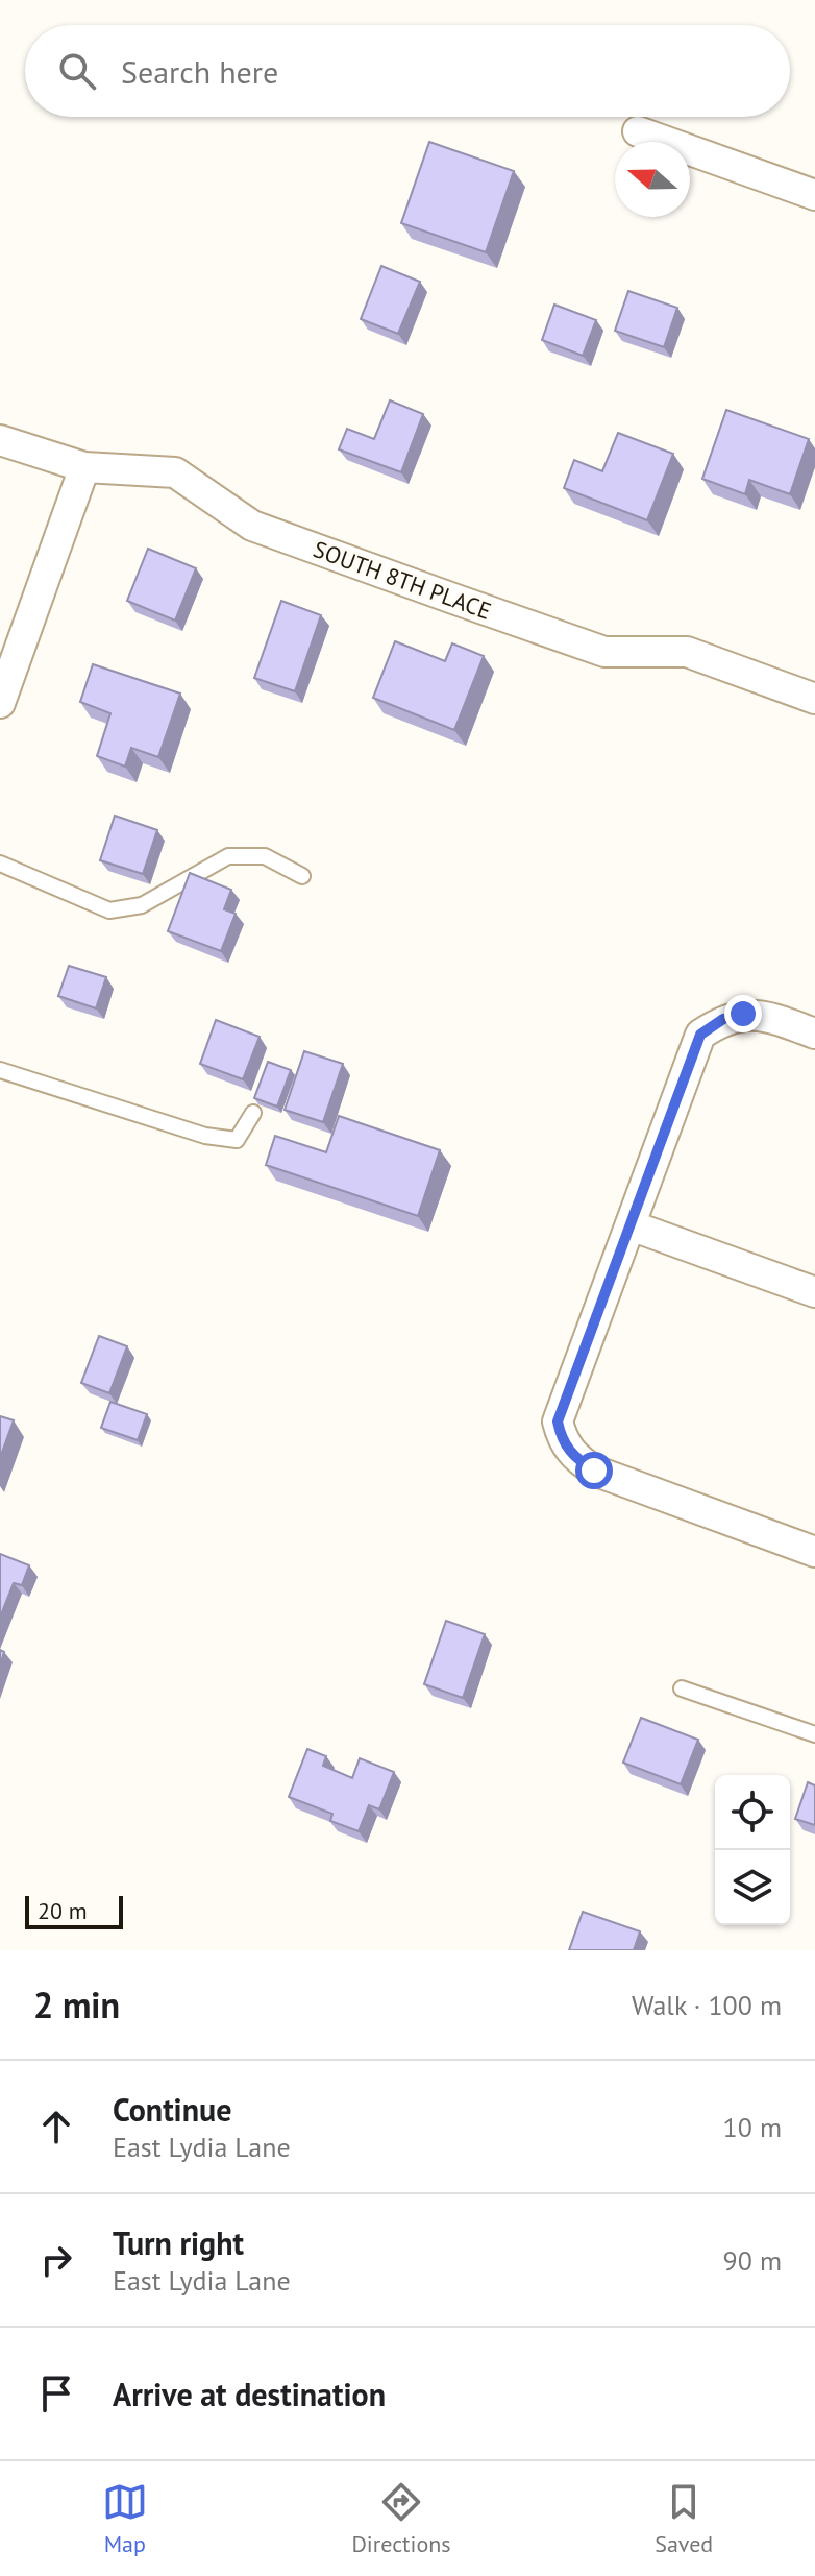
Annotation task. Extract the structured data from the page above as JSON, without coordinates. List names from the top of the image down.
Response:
{
  "streets": {
    "street": ["SOUTH 8TH PLACE"]
  },
  "scale_bar": "20 m",
  "north": "left",
  "page": {
    "search": "Search here",
    "scale": "20 m",
    "heading": ["2 min", "Walk · 100 m"],
    "list": [
      ["Continue", "East Lydia Lane", "10 m"],
      ["Turn right", "East Lydia Lane", "90 m"],
      "Arrive at destination"
    ],
    "nav": ["Map", "Directions", "Saved"]
  }
}
